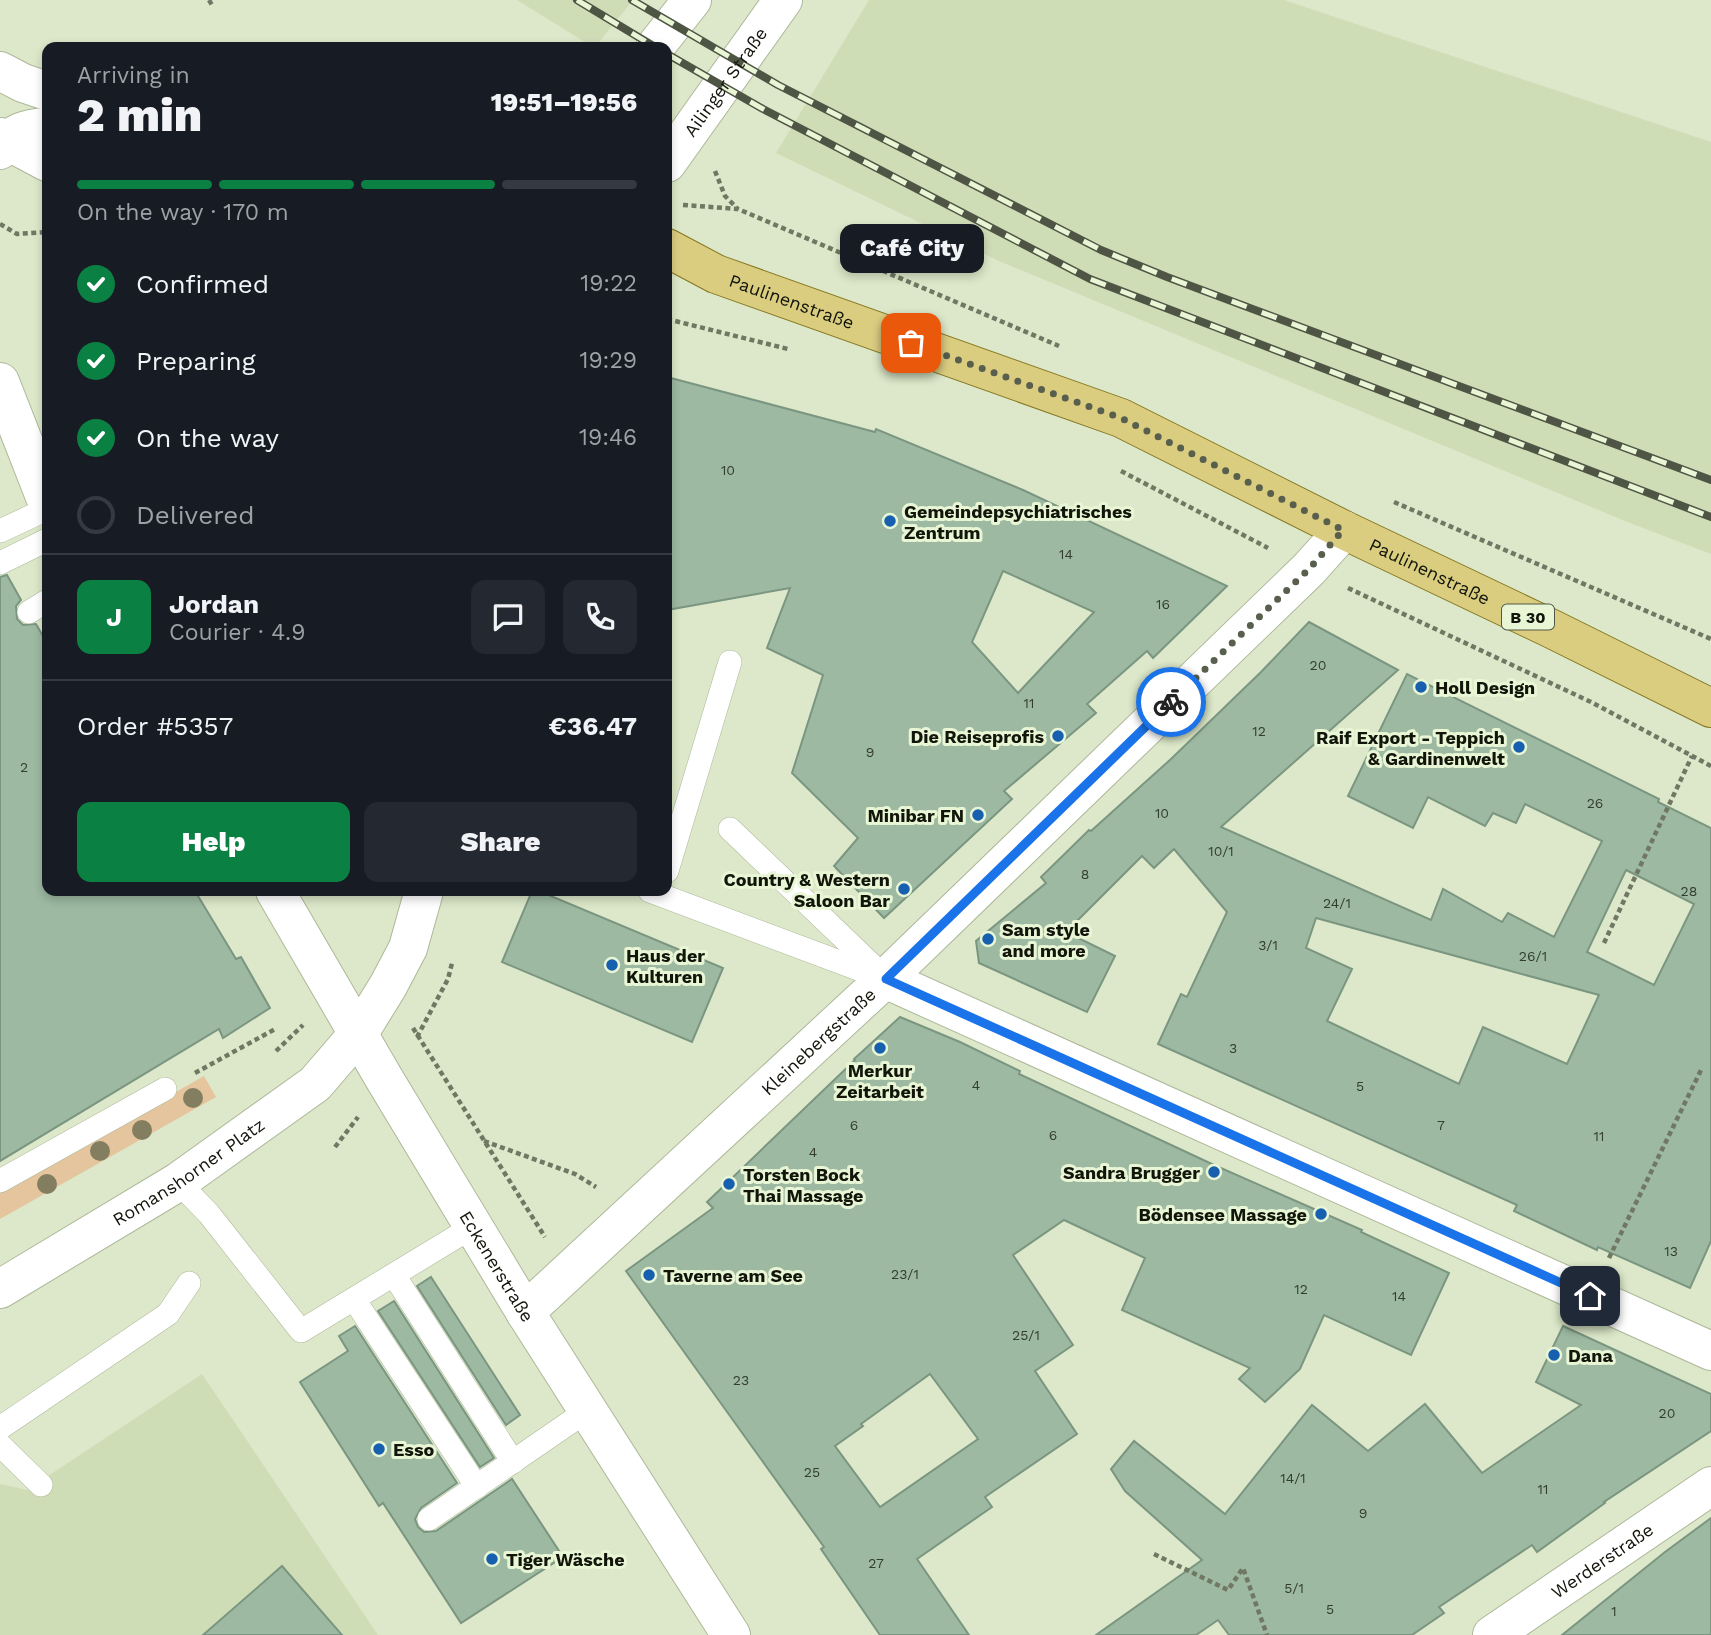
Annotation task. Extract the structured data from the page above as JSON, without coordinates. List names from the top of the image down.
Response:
{
  "streets": {
    "main road": ["Paulinenstraße", "B 30"],
    "street": [
      "Ailinger Straße",
      "Kleinebergstraße",
      "Romanshorner Platz",
      "Eckenerstraße",
      "Werderstraße"
    ]
  },
  "crossings": [
    ["Paulinenstraße", "Kleinebergstraße"],
    ["Kleinebergstraße", "Eckenerstraße"],
    ["Romanshorner Platz", "Eckenerstraße"]
  ],
  "places": [
    "Café City",
    "Gemeindepsychiatrisches Zentrum",
    "Holl Design",
    "Die Reiseprofis",
    "Raif Export - Teppich & Gardinenwelt",
    "Minibar FN",
    "Country & Western Saloon Bar",
    "Sam style and more",
    "Haus der Kulturen",
    "Merkur Zeitarbeit",
    "Sandra Brugger",
    "Torsten Bock Thai Massage",
    "Bödensee Massage",
    "Taverne am See",
    "Dana",
    "Esso",
    "Tiger Wäsche"
  ],
  "house_numbers": [
    "10",
    "14",
    "16",
    "20",
    "11",
    "12",
    "9",
    "2",
    "26",
    "10",
    "10/1",
    "8",
    "28",
    "24/1",
    "3/1",
    "26/1",
    "3",
    "4",
    "5",
    "6",
    "7",
    "6",
    "11",
    "4",
    "13",
    "23/1",
    "12",
    "14",
    "25/1",
    "23",
    "20",
    "25",
    "14/1",
    "11",
    "9",
    "27",
    "5/1",
    "5",
    "1"
  ],
  "page": {
    "heading": ["2 min", "Arriving in", "19:51–19:56"],
    "panel": [
      "Jordan",
      "Courier · 4.9",
      "Order #5357",
      "€36.47"
    ],
    "bar": "On the way · 170 m",
    "bubble": "Café City",
    "list": [
      ["Confirmed", "19:22"],
      ["Preparing", "19:29"],
      ["On the way", "19:46"],
      "Delivered"
    ],
    "round": "J",
    "buttons": ["Help", "Share"]
  }
}
